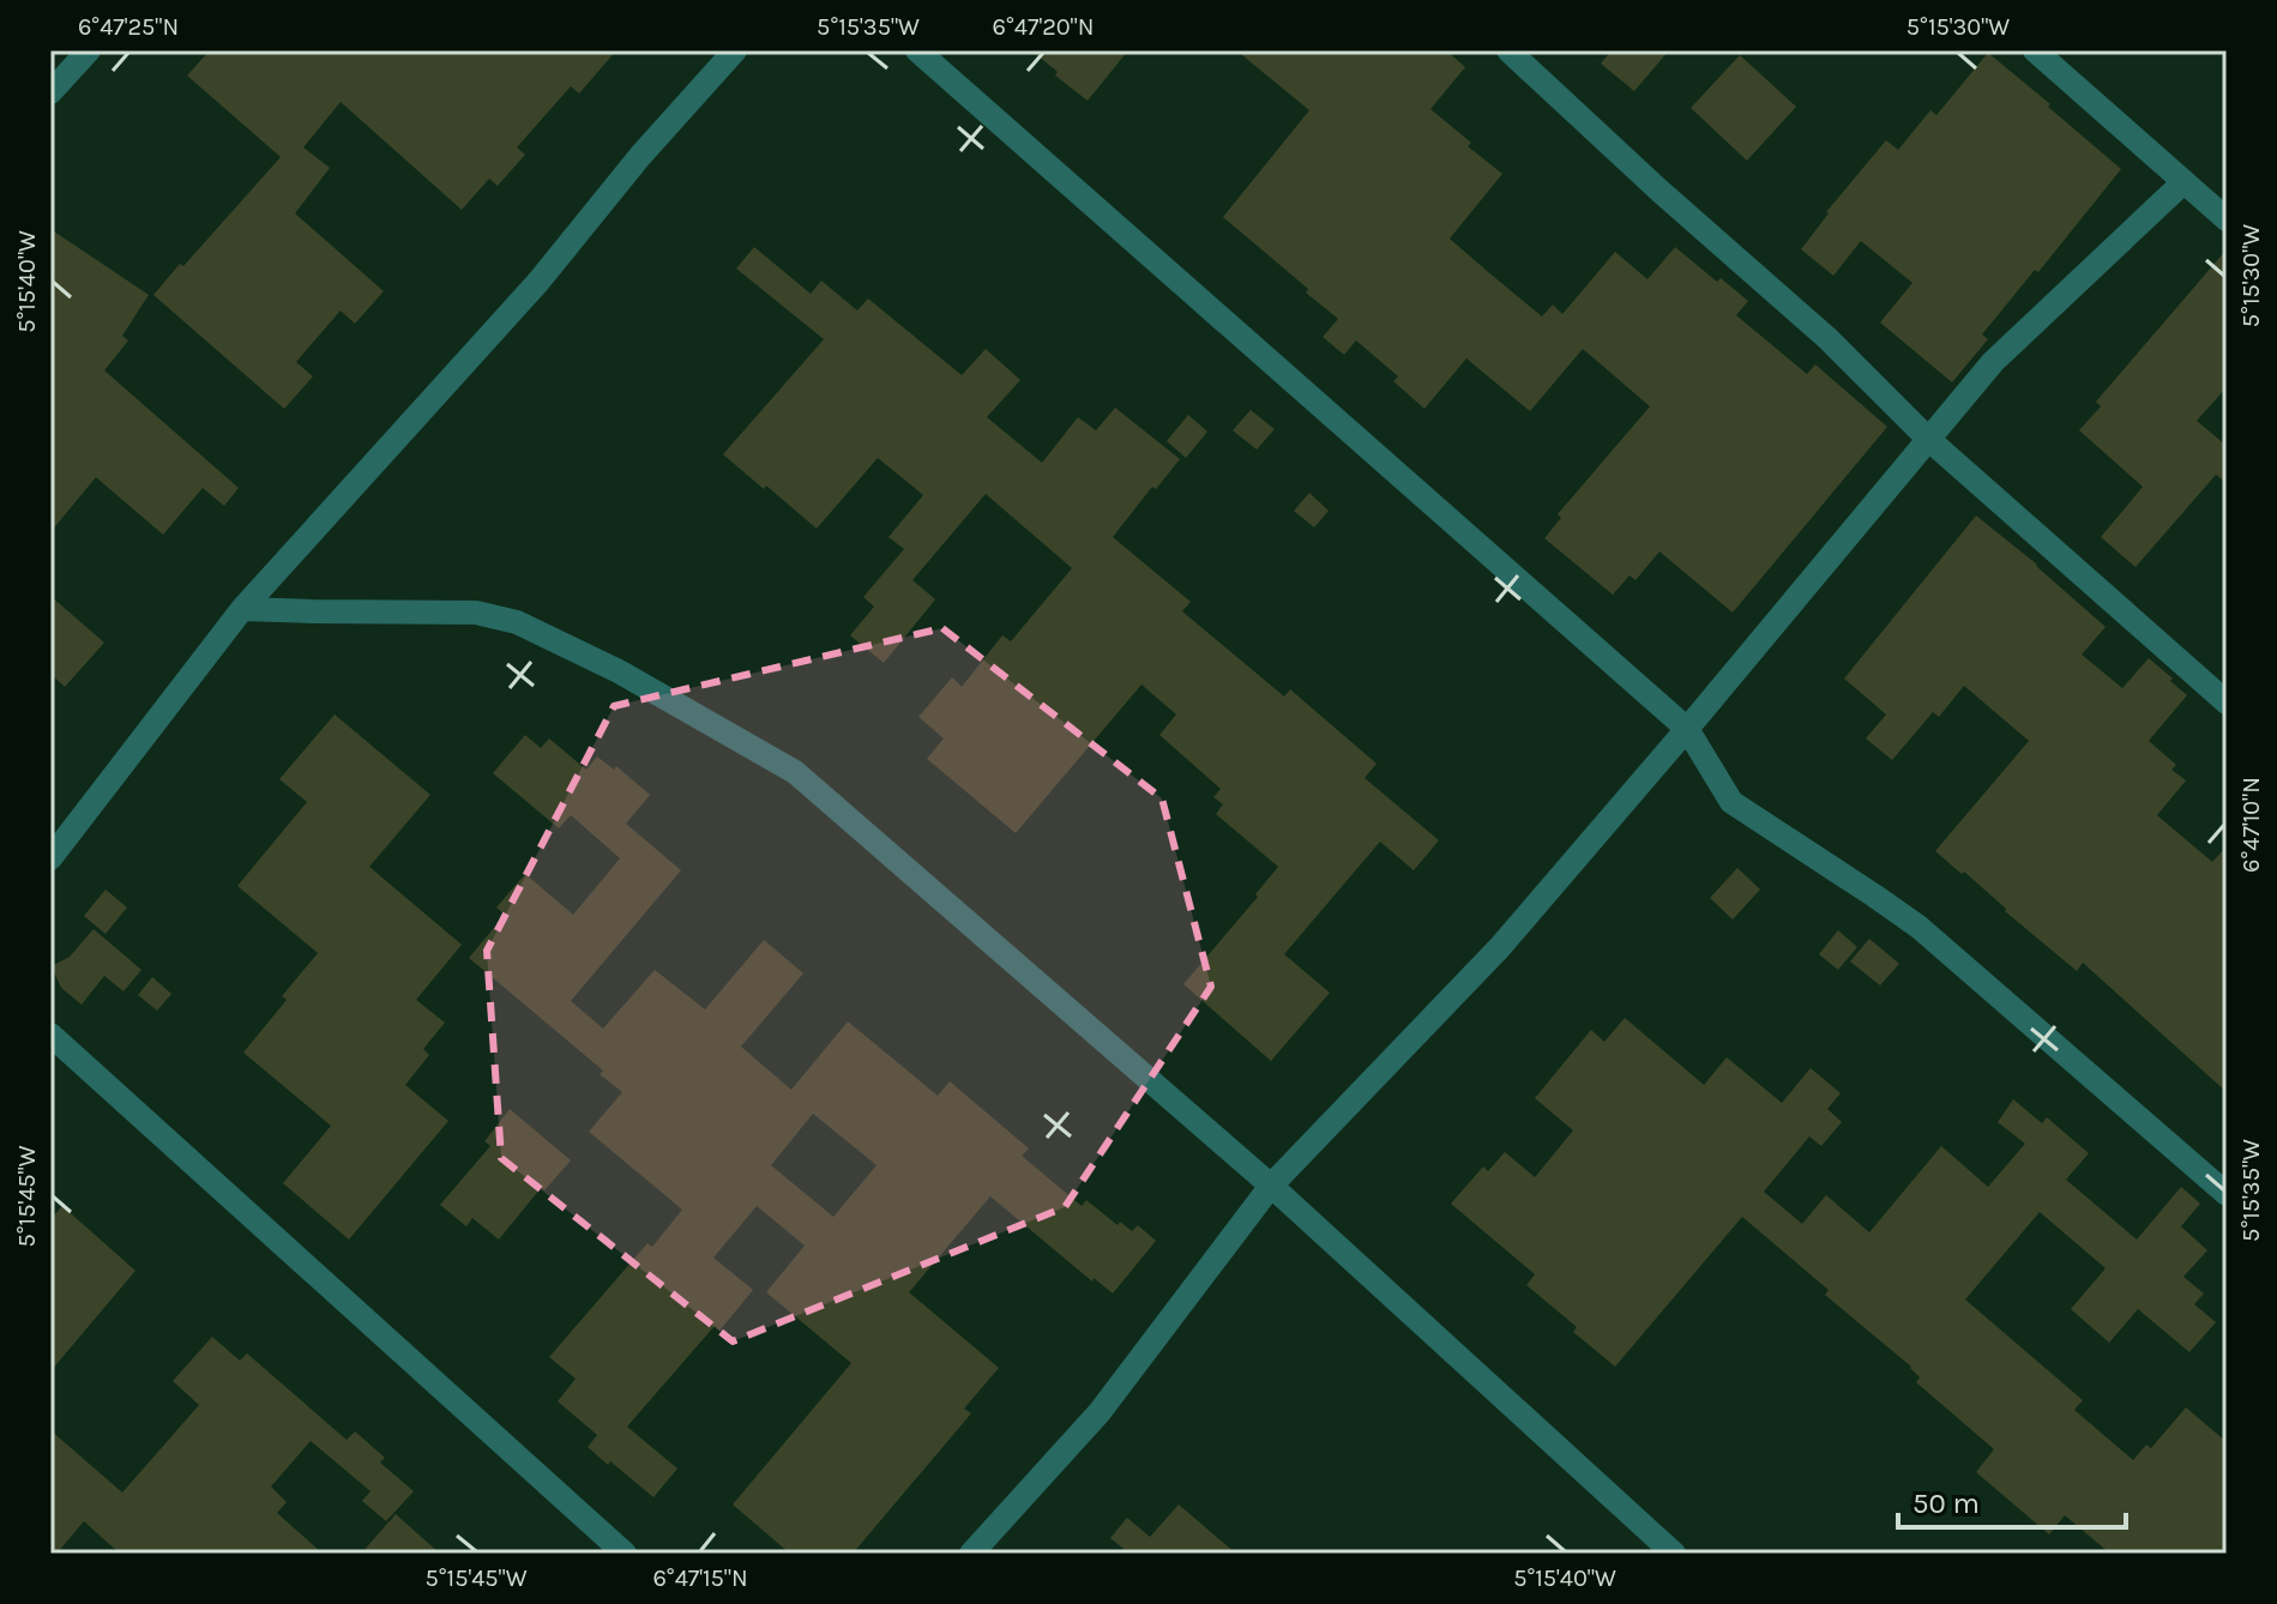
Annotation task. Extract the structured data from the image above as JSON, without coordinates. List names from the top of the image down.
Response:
{
  "scale_bar": "50 m",
  "coordinates": [
    "6°47'25\"N",
    "5°15'35\"W",
    "6°47'20\"N",
    "5°15'30\"W",
    "5°15'40\"W",
    "6°47'10\"N",
    "5°15'45\"W",
    "6°47'15\"N"
  ]
}
